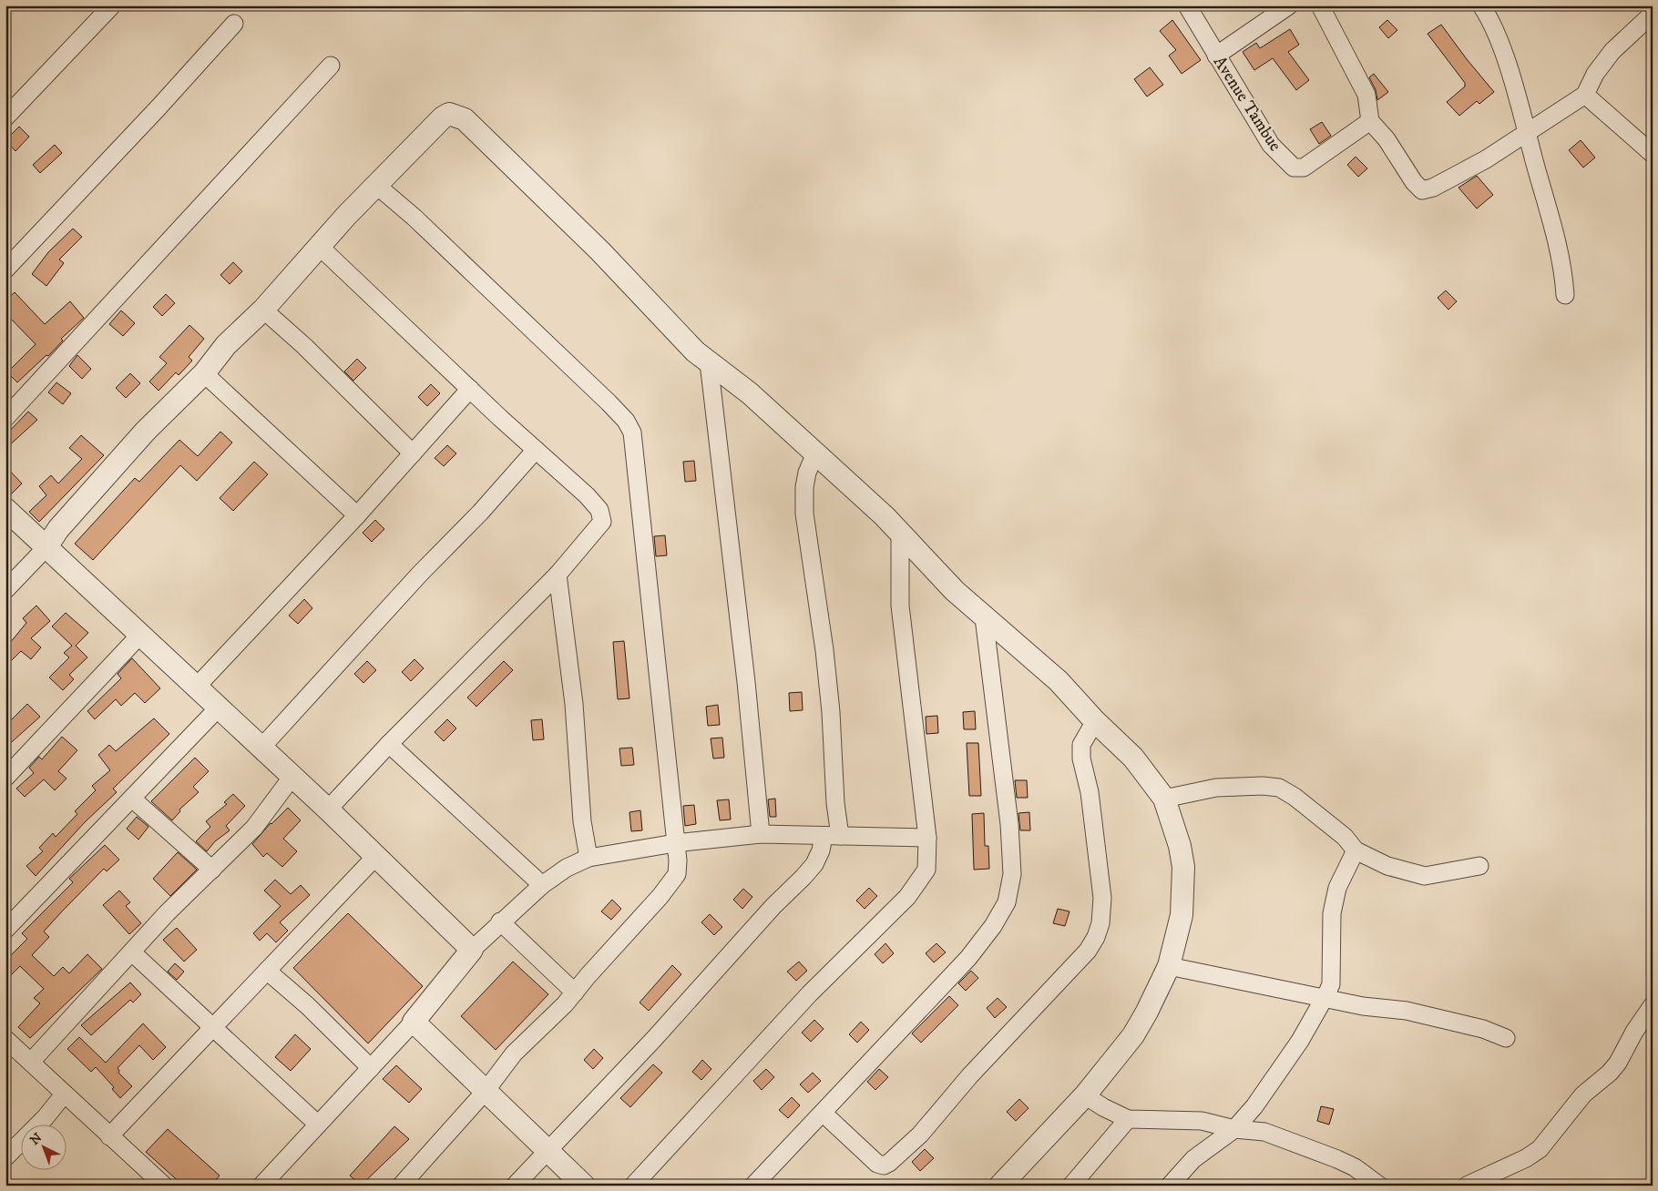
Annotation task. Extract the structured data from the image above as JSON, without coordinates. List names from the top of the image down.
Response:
{
  "streets": {
    "street": ["Avenue Tambue"]
  },
  "north": "top left"
}
